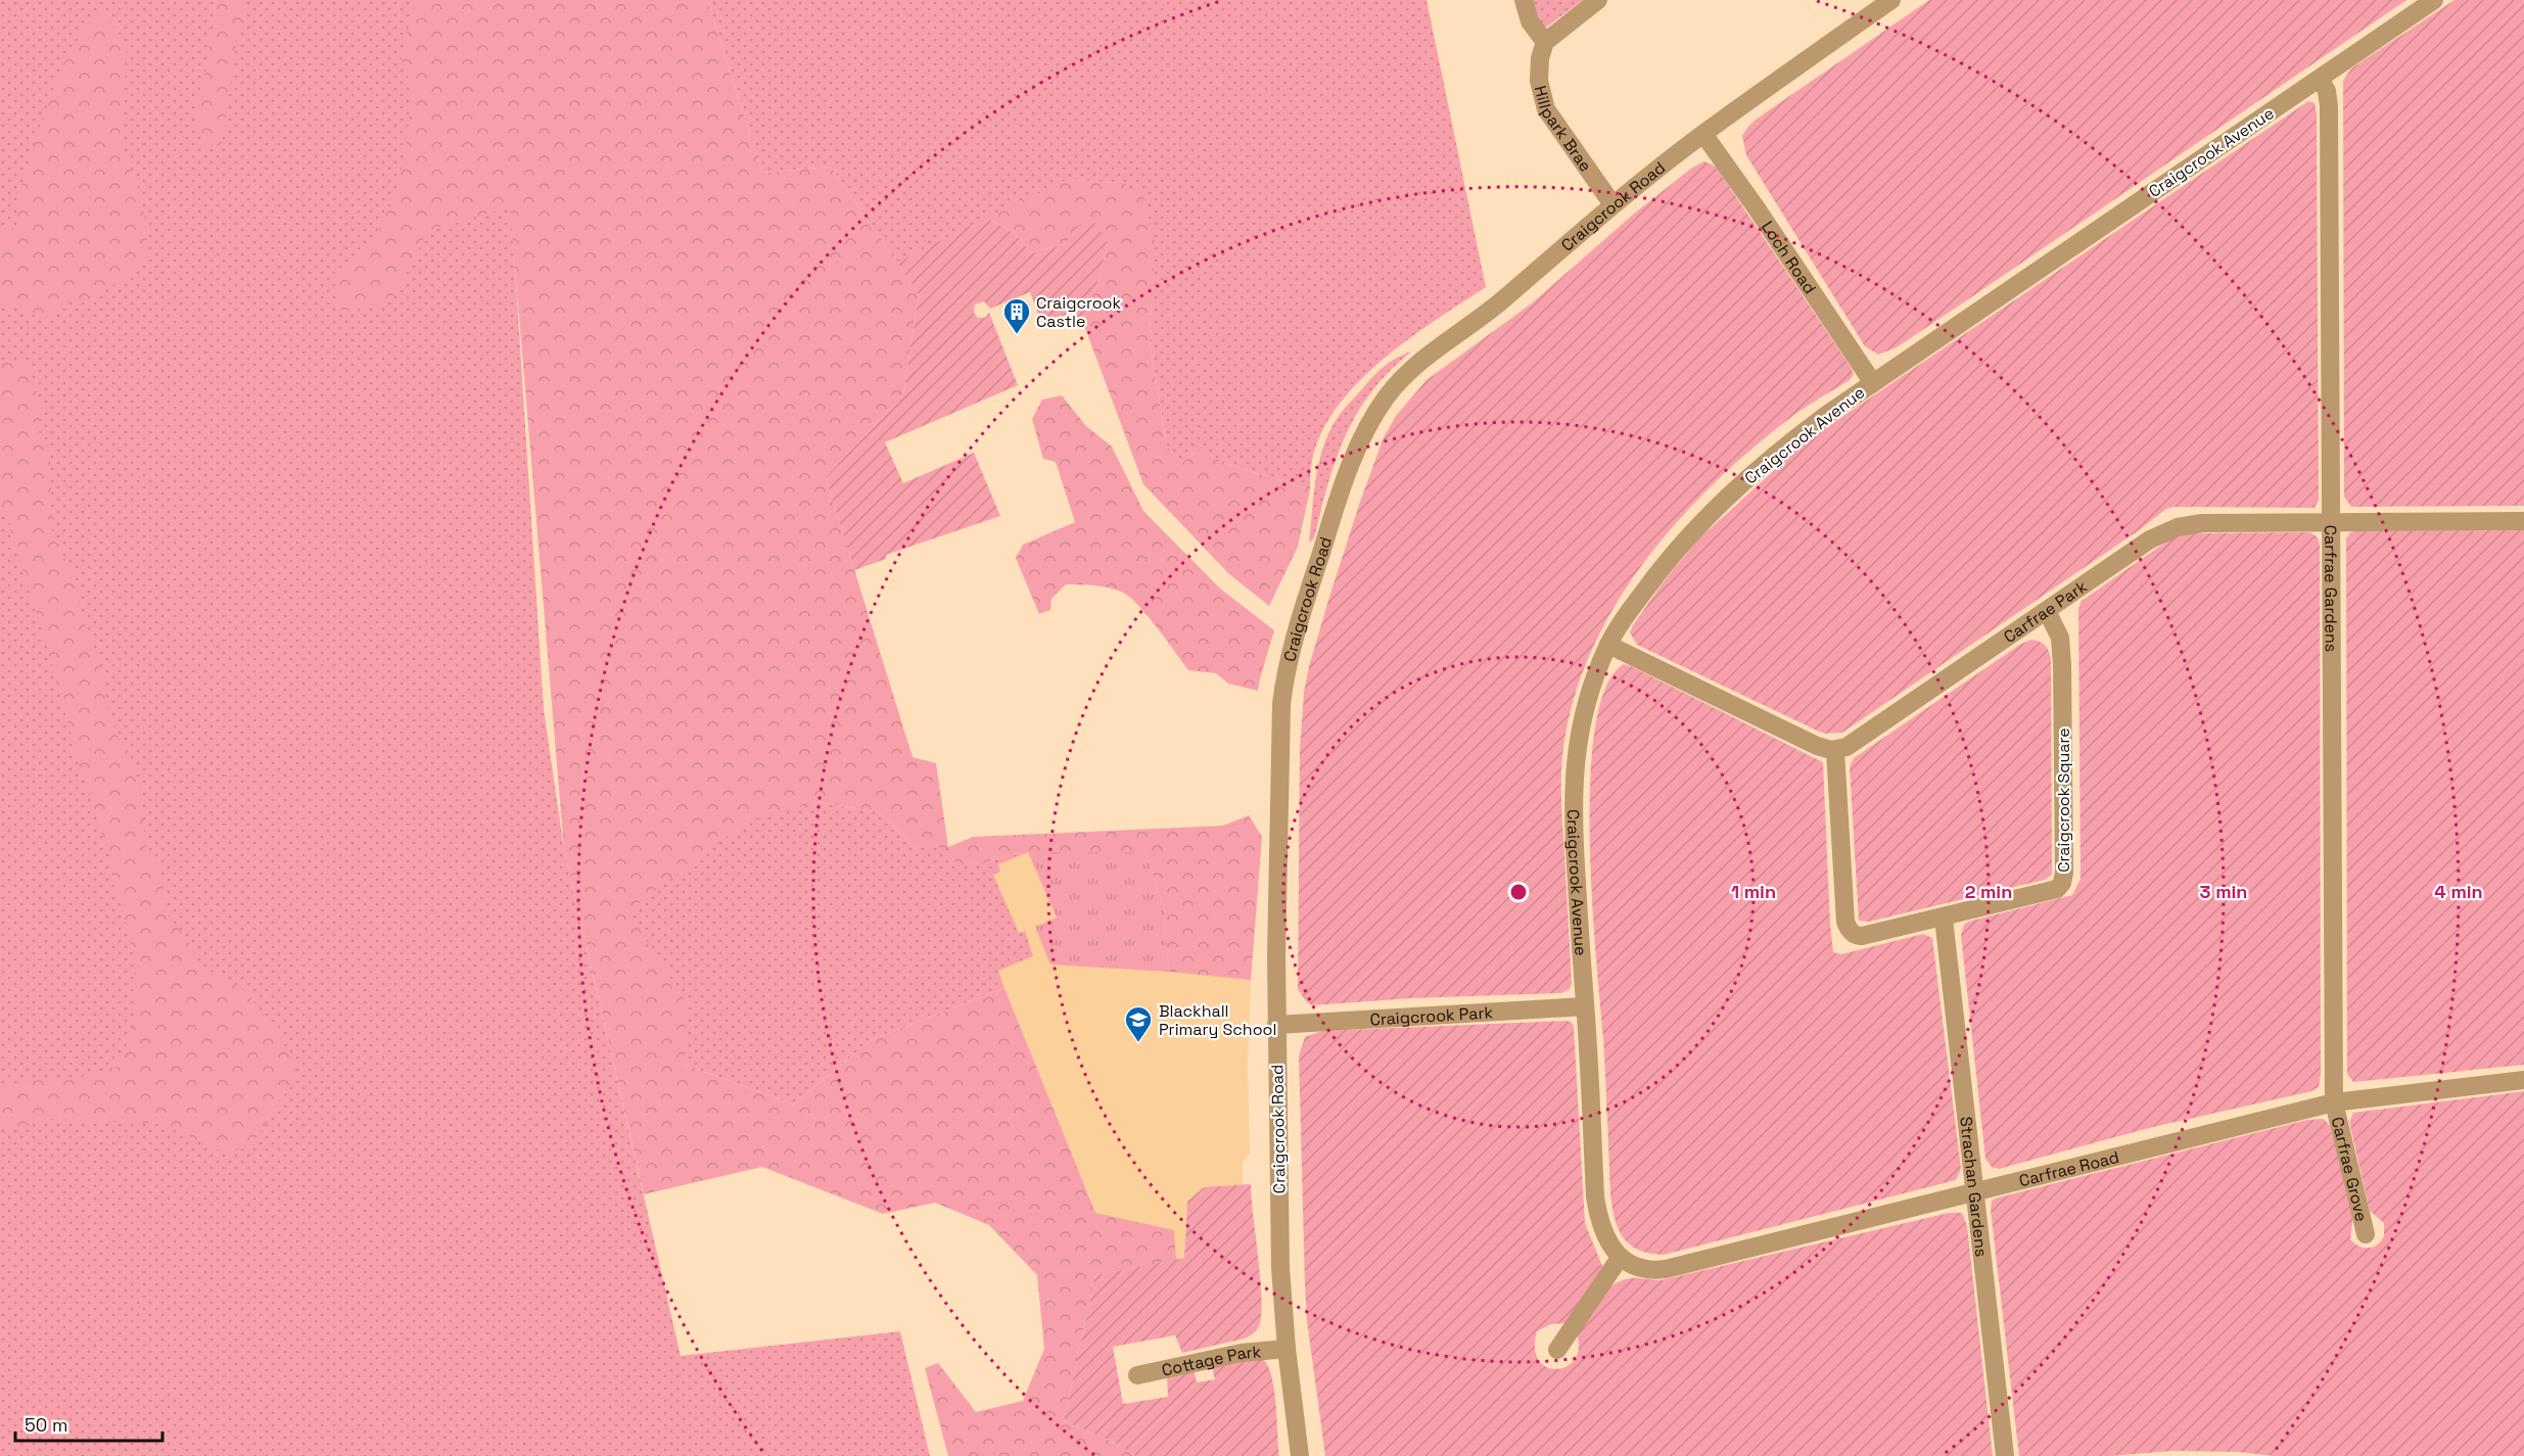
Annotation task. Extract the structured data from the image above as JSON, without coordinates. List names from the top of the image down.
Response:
{
  "streets": {
    "street": [
      "Hillpark Brae",
      "Craigcrook Avenue",
      "Craigcrook Road",
      "Loch Road",
      "Carfrae Gardens",
      "Carfrae Park",
      "Craigcrook Square",
      "Craigcrook Park",
      "Carfrae Road",
      "Carfrae Grove",
      "Strachan Gardens",
      "Cottage Park"
    ]
  },
  "crossings": [
    ["Hillpark Brae", "Craigcrook Road"],
    ["Craigcrook Avenue", "Loch Road"],
    ["Craigcrook Avenue", "Carfrae Gardens"],
    ["Craigcrook Avenue", "Craigcrook Park"],
    ["Craigcrook Avenue", "Carfrae Road"],
    ["Craigcrook Road", "Loch Road"],
    ["Craigcrook Road", "Craigcrook Park"],
    ["Craigcrook Road", "Cottage Park"],
    ["Carfrae Gardens", "Carfrae Park"],
    ["Carfrae Gardens", "Carfrae Road"],
    ["Carfrae Gardens", "Carfrae Grove"],
    ["Carfrae Park", "Craigcrook Square"],
    ["Craigcrook Square", "Strachan Gardens"],
    ["Carfrae Road", "Carfrae Grove"],
    ["Carfrae Road", "Strachan Gardens"]
  ],
  "places": {
    "building": ["Craigcrook Castle"],
    "school or university": ["Blackhall Primary School"]
  },
  "scale_bar": "50 m",
  "rings": [
    "1 min",
    "2 min",
    "3 min",
    "4 min"
  ]
}
